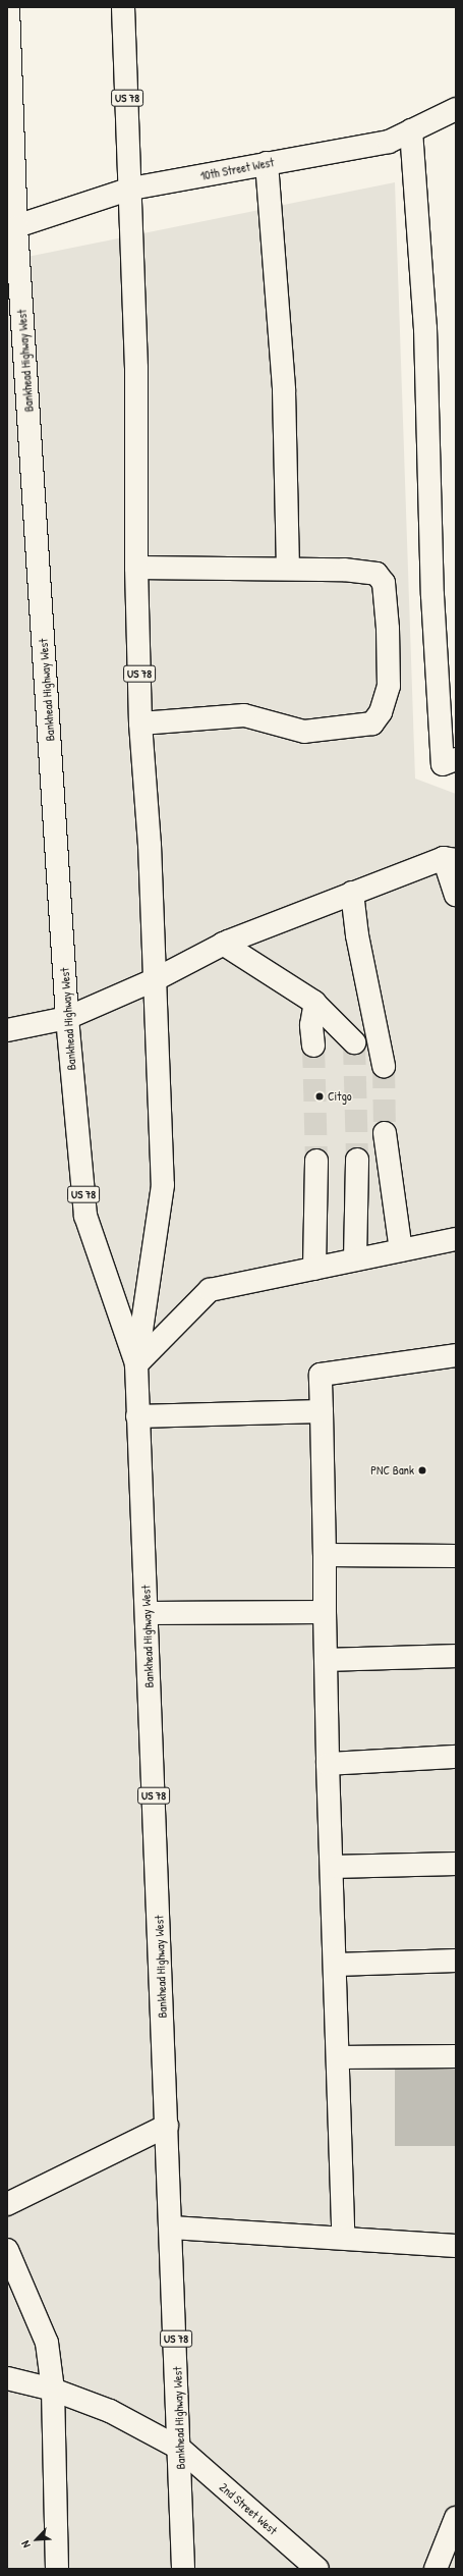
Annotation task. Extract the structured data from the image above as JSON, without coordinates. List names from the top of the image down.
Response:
{
  "streets": {
    "main road": [
      "US 78",
      "10th Street West",
      "Bankhead Highway West",
      "2nd Street West"
    ]
  },
  "crossings": [
    ["10th Street West", "Bankhead Highway West"],
    ["Bankhead Highway West", "2nd Street West"]
  ],
  "places": ["Citgo", "PNC Bank"],
  "north": "bottom left"
}
